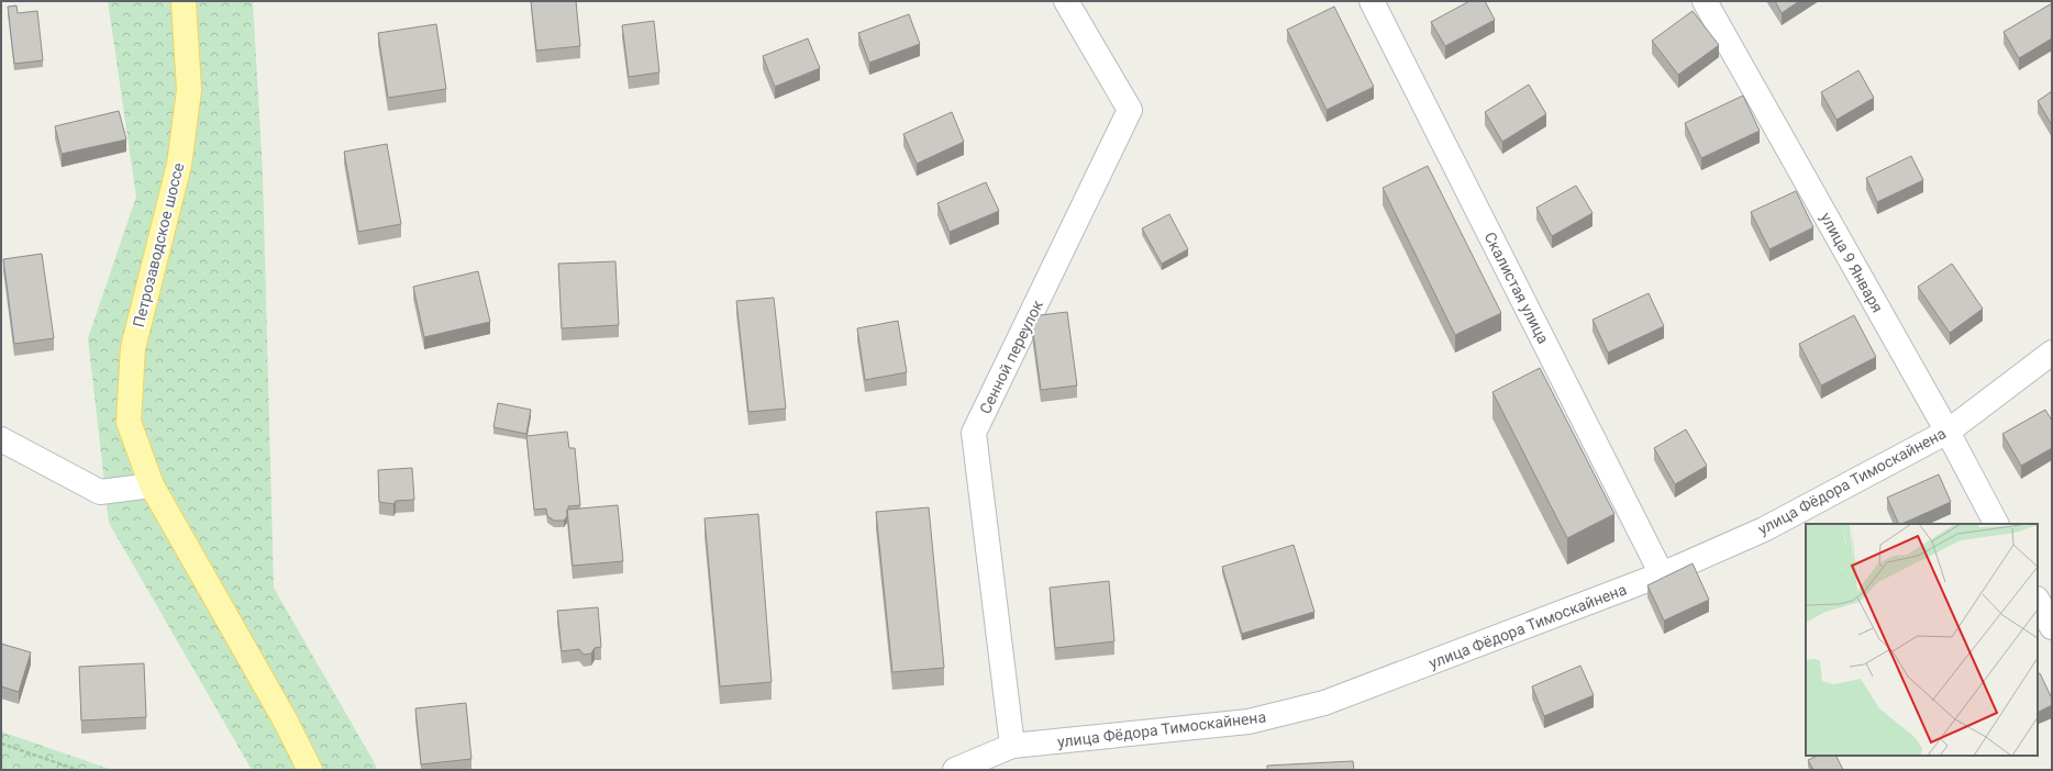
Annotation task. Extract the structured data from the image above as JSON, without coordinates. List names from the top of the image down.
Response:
{
  "streets": {
    "main road": ["Петрозаводское шоссе"],
    "street": [
      "улица 9 Января",
      "Скалистая улица",
      "Сенной переулок",
      "улица Фёдора Тимоскайнена"
    ]
  },
  "crossings": [
    ["улица 9 Января", "улица Фёдора Тимоскайнена"],
    ["Скалистая улица", "улица Фёдора Тимоскайнена"],
    ["Сенной переулок", "улица Фёдора Тимоскайнена"]
  ]
}
